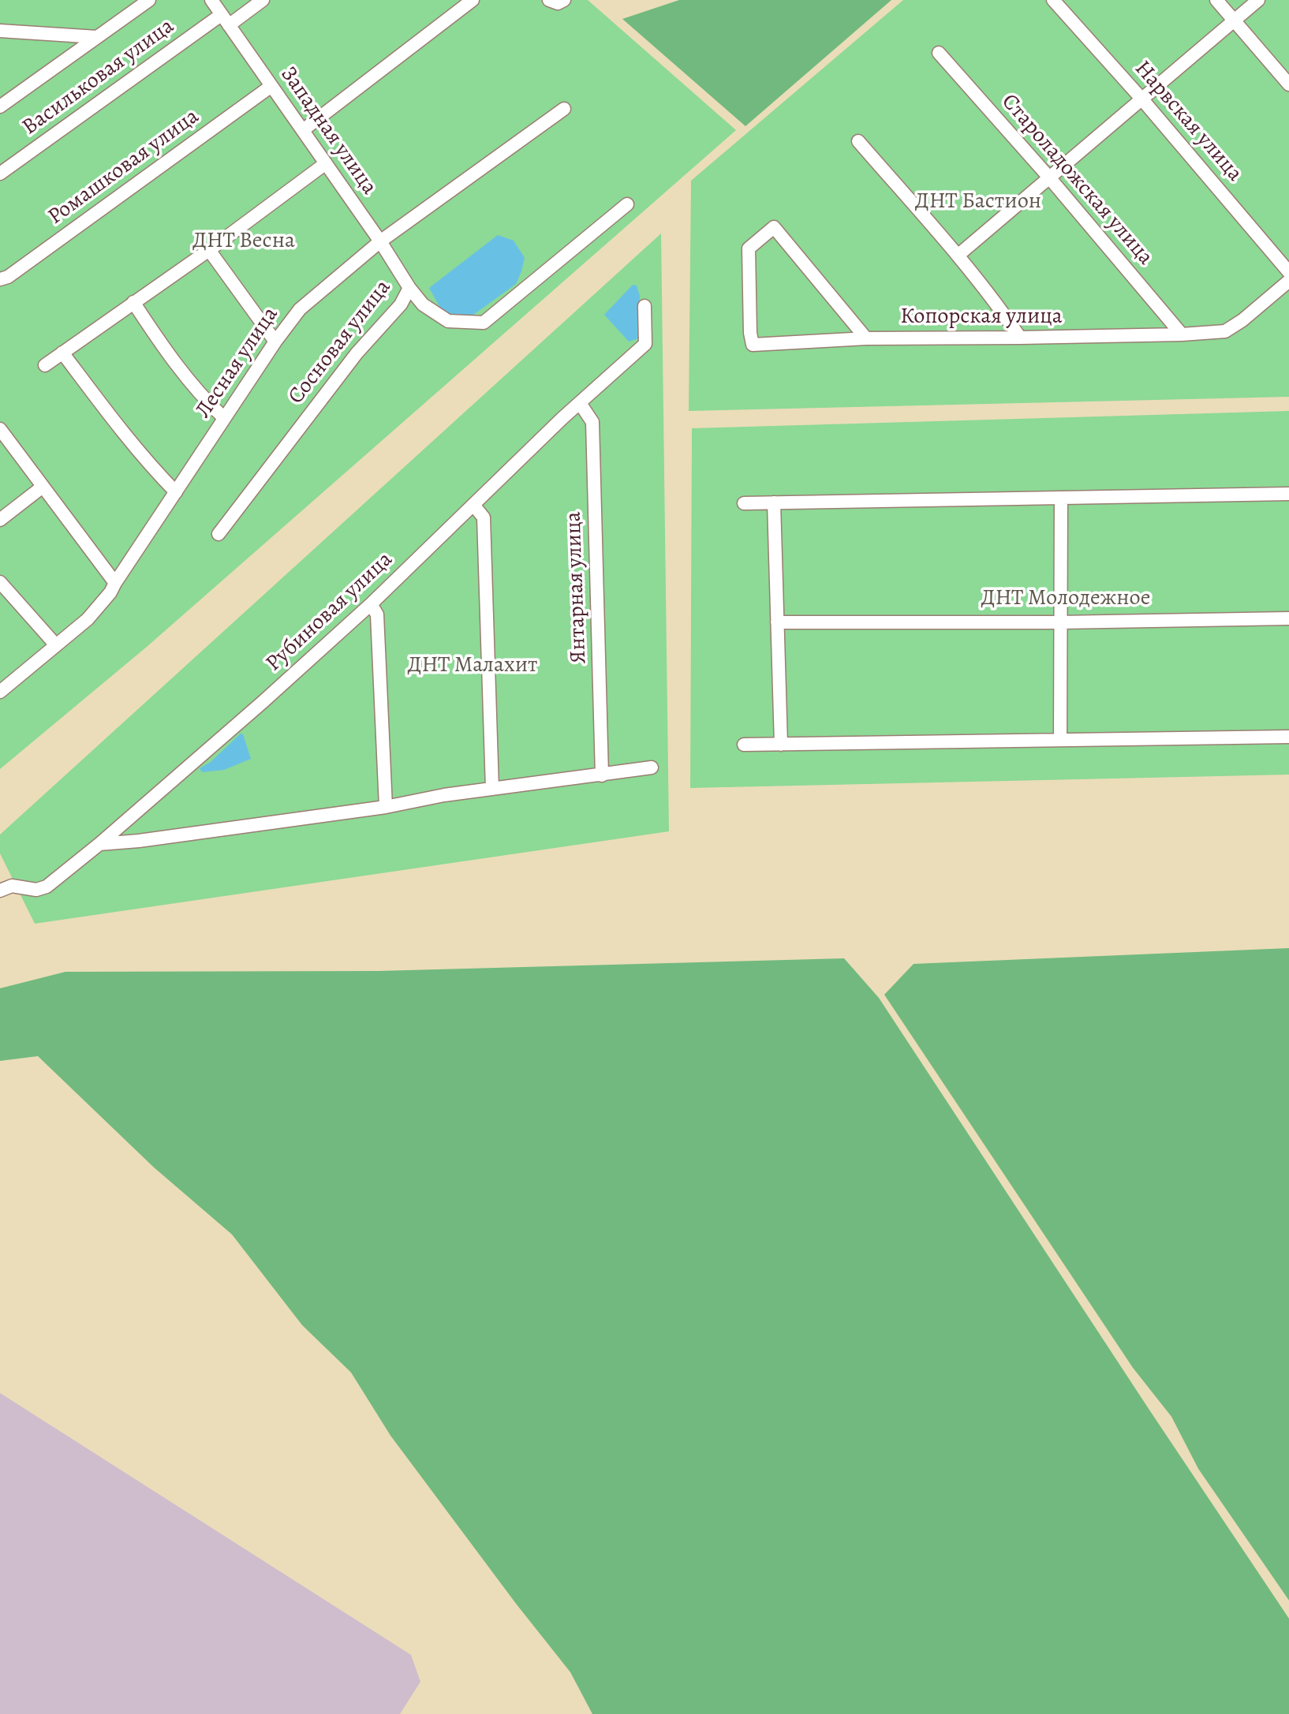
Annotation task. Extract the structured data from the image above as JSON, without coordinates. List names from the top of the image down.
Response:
{
  "streets": {
    "street": [
      "Васильковая улица",
      "Нарвская улица",
      "Западная улица",
      "Ромашковая улица",
      "Староладожская улица",
      "Копорская улица",
      "Сосновая улица",
      "Лесная улица",
      "Янтарная улица",
      "Рубиновая улица"
    ]
  },
  "crossings": [
    ["Васильковая улица", "Западная улица"],
    ["Западная улица", "Ромашковая улица"],
    ["Западная улица", "Сосновая улица"],
    ["Западная улица", "Лесная улица"],
    ["Староладожская улица", "Копорская улица"],
    ["Янтарная улица", "Рубиновая улица"]
  ],
  "parks": [
    "ДНТ Бастион",
    "ДНТ Весна",
    "ДНТ Молодежное",
    "ДНТ Малахит"
  ]
}
